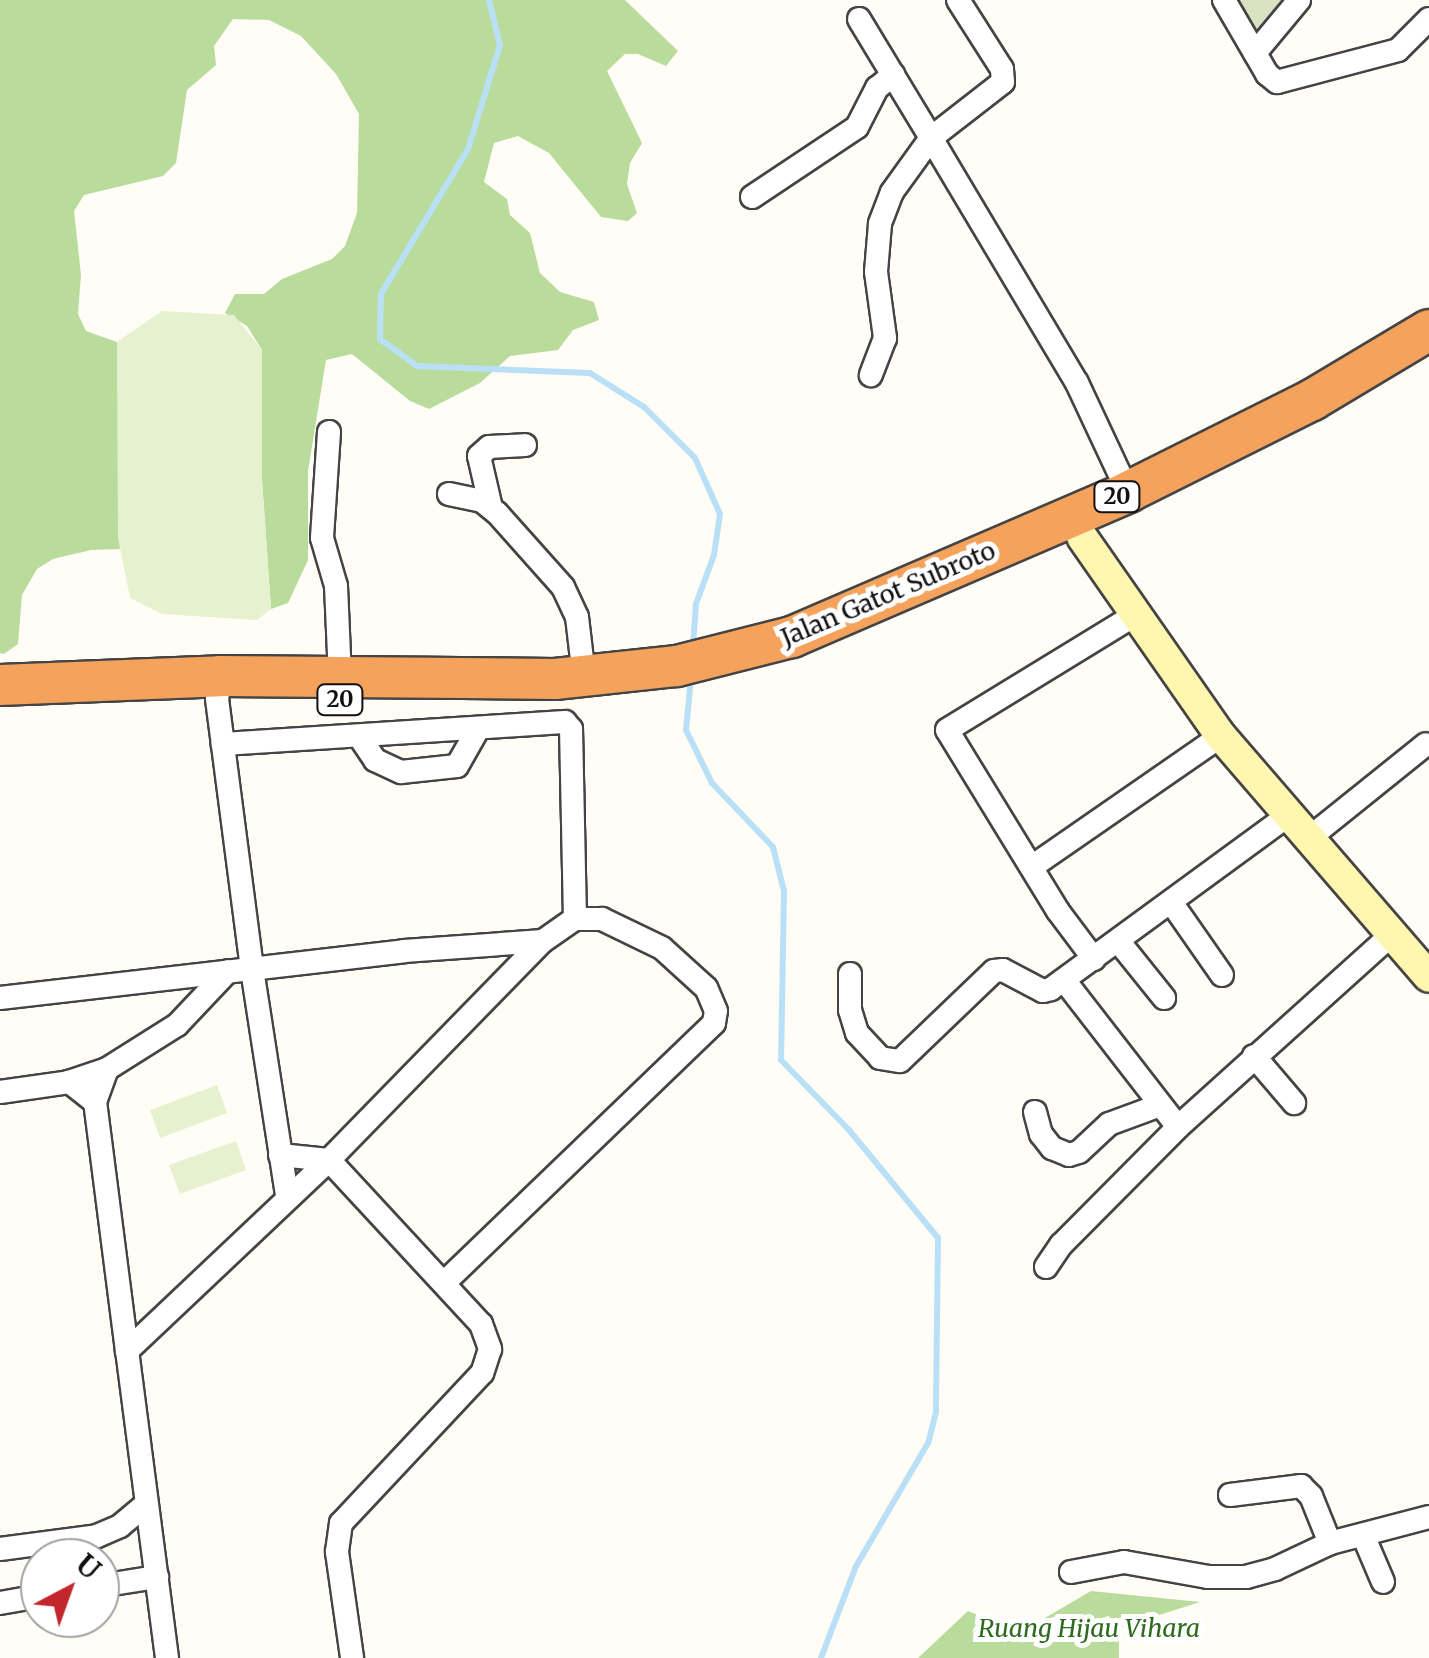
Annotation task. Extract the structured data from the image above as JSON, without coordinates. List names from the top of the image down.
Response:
{
  "streets": {
    "highway": ["20", "Jalan Gatot Subroto"]
  },
  "parks": ["Ruang Hijau Vihara"],
  "north": "top right"
}
